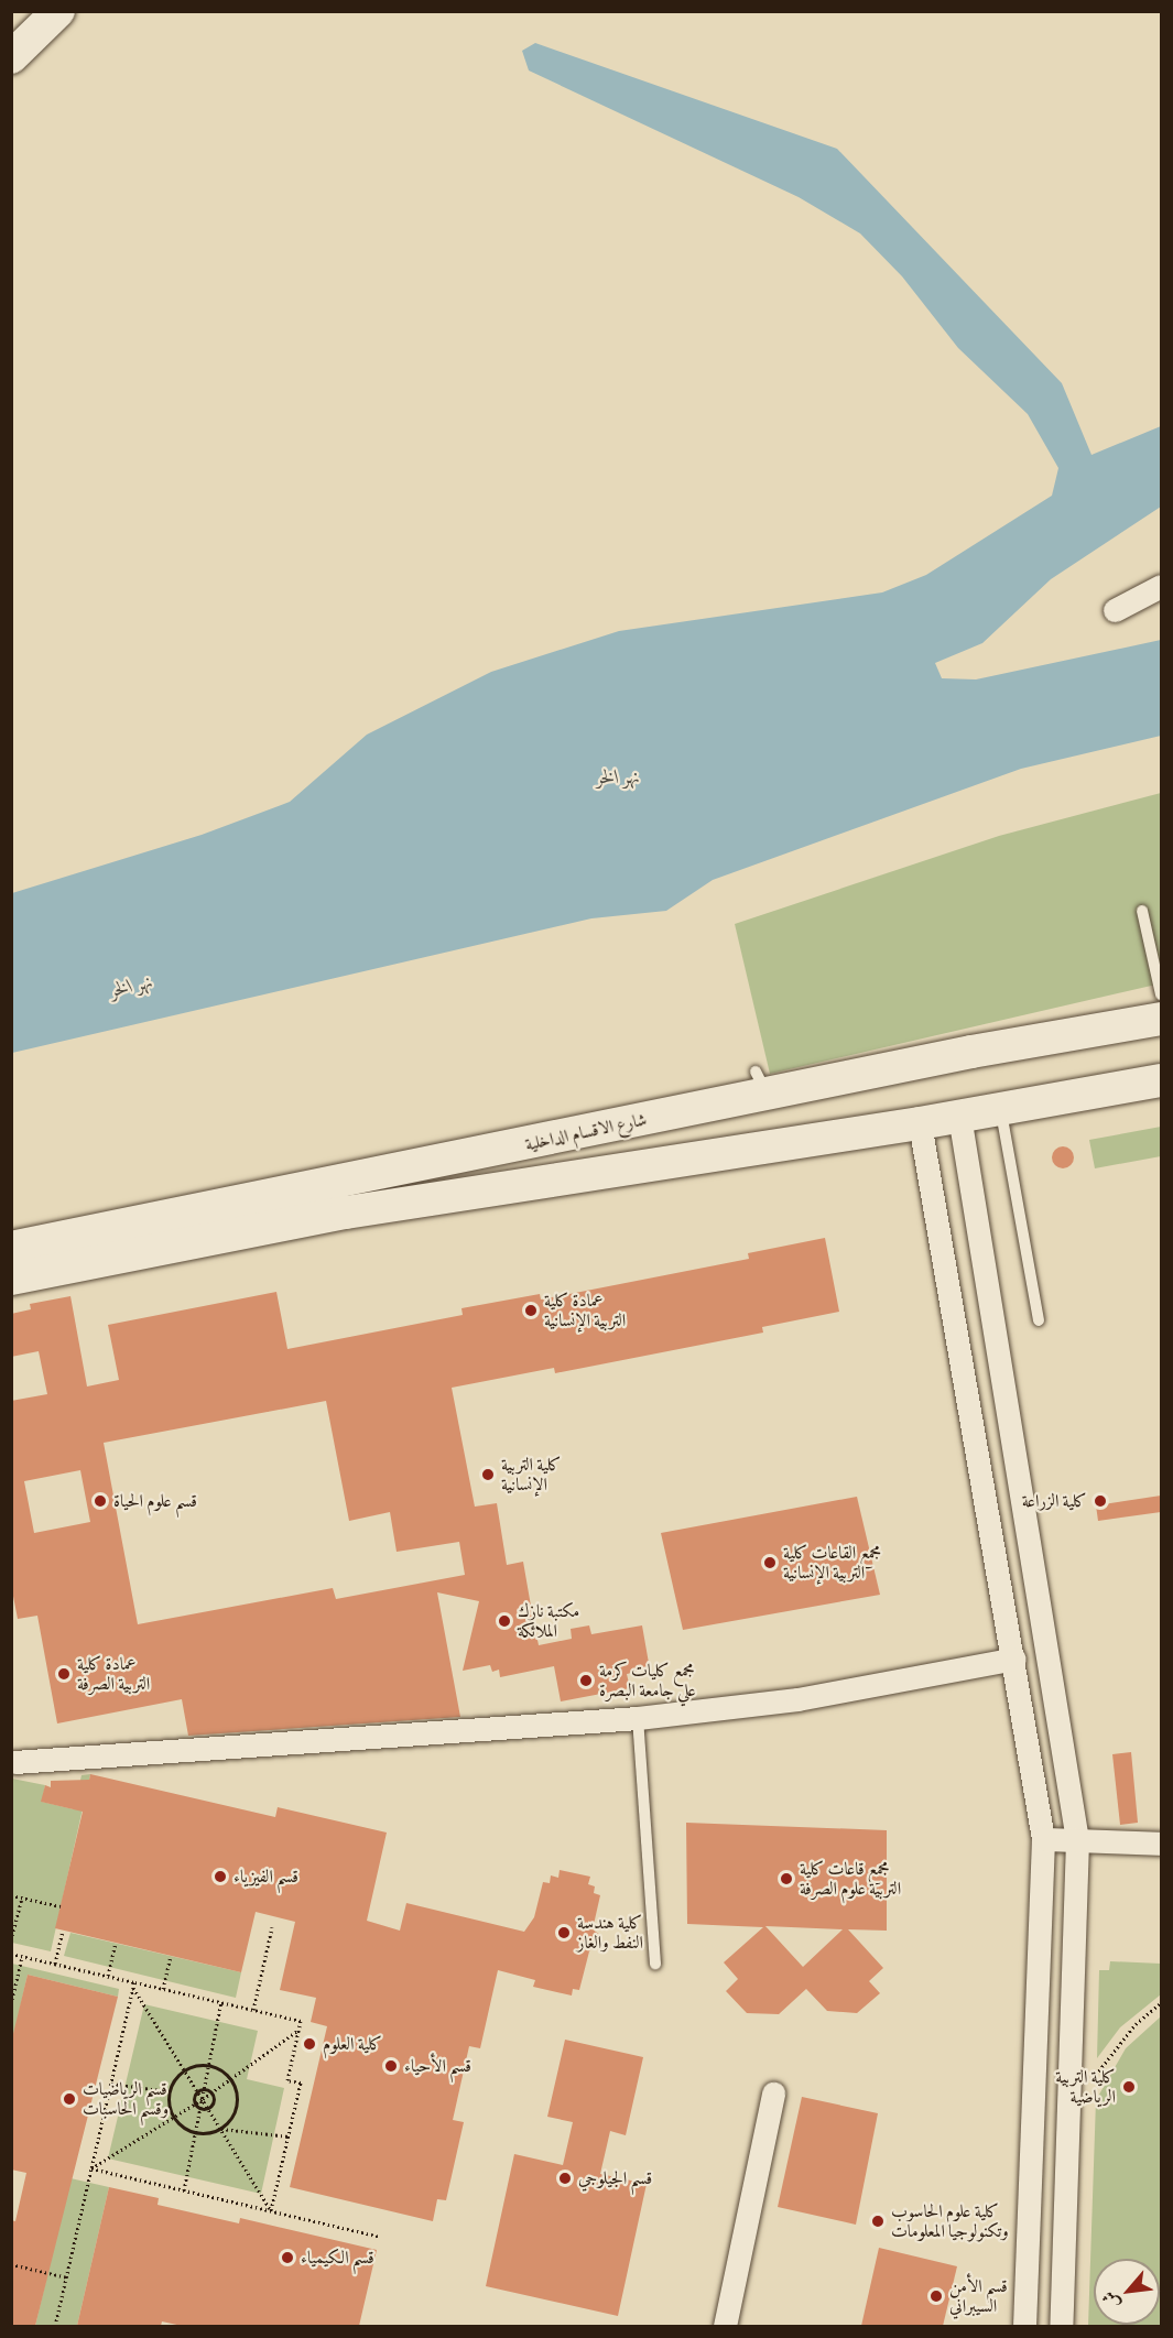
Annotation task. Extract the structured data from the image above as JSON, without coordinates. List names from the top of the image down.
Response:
{
  "streets": {
    "street": ["شارع الاقسام الداخلية"]
  },
  "water": ["نهر الخر"],
  "places": [
    "عمادة كلية التربية الإنسانية",
    "كلية التربية الإنسانية",
    "قسم علوم الحياة",
    "كلية الزراعة",
    "مجمع القاعات كلية التربية الإنسانية",
    "مكتبة نازك الملائكة",
    "عمادة كلية التربية الصرفة",
    "مجمع كليات كرمة علي جامعة البصرة",
    "قسم الفيزياء",
    "مجمع قاعات كلية التربية علوم الصرفة",
    "كلية هندسة النفط والغاز",
    "كلية العلوم",
    "قسم الأحياء",
    "كلية التربية الرياضية",
    "قسم الرياضيات وقسم الحاسبات",
    "قسم الجيلوجي",
    "كلية علوم الحاسوب وتكنولوجيا المعلومات",
    "قسم الكيمياء",
    "قسم الأمن السيبراني"
  ],
  "north": "bottom left"
}
